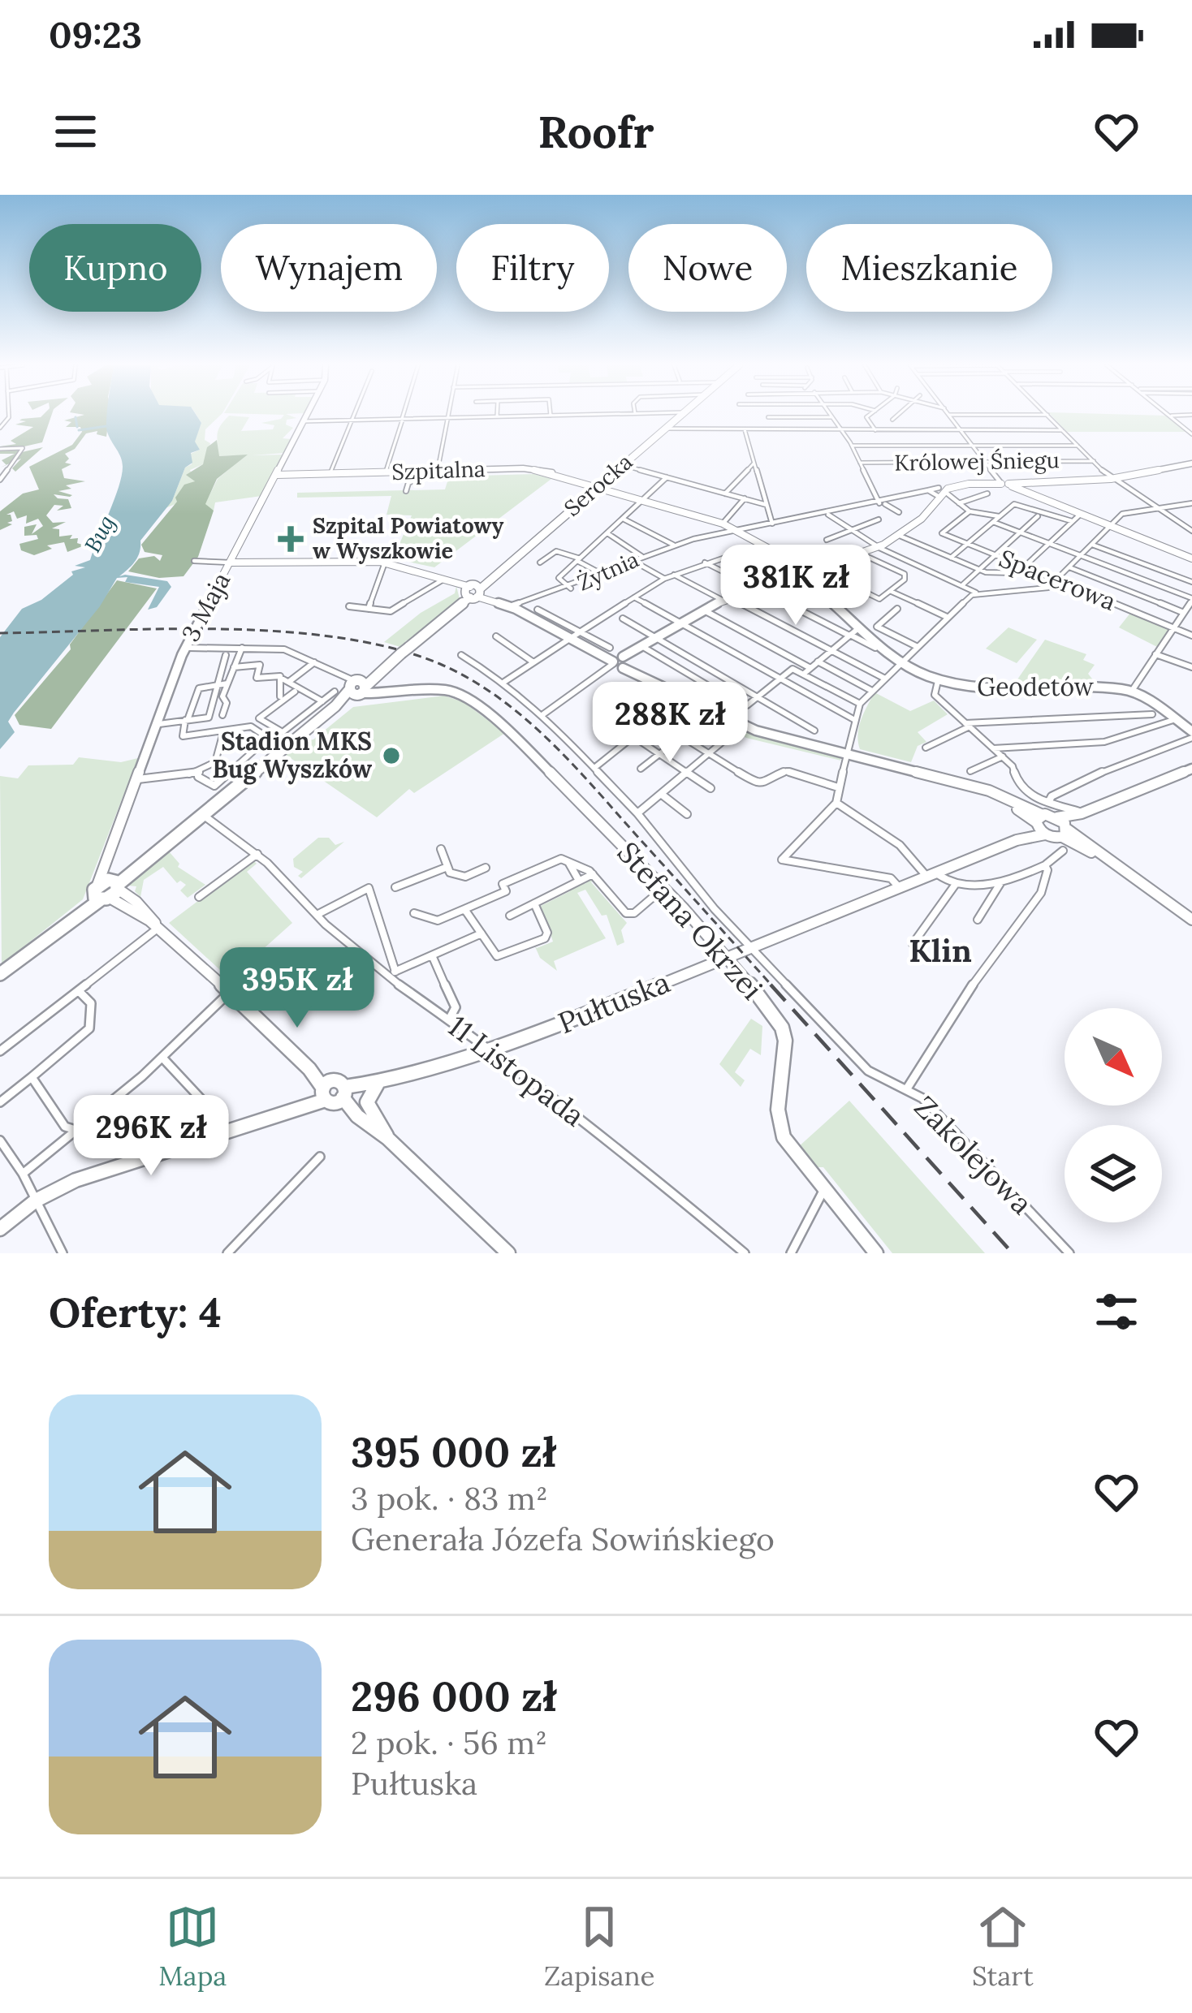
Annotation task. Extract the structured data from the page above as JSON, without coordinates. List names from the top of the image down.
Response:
{
  "streets": {
    "main road": ["Serocka"],
    "street": [
      "Królowej Śniegu",
      "Szpitalna",
      "Żytnia",
      "Spacerowa",
      "3 Maja",
      "Geodetów",
      "Stefana Okrzei",
      "Pułtuska",
      "11 Listopada",
      "Zakolejowa"
    ]
  },
  "crossings": [
    ["Szpitalna", "Serocka"],
    ["Szpitalna", "3 Maja"],
    ["Szpitalna", "Geodetów"],
    ["Serocka", "3 Maja"],
    ["Serocka", "Stefana Okrzei"],
    ["Serocka", "11 Listopada"],
    ["Żytnia", "Spacerowa"],
    ["Żytnia", "Geodetów"],
    ["Stefana Okrzei", "Pułtuska"],
    ["Pułtuska", "11 Listopada"],
    ["Pułtuska", "Zakolejowa"]
  ],
  "districts": ["Klin"],
  "water": ["Bug"],
  "places": {
    "health": ["Szpital Powiatowy w Wyszkowie"],
    "other": ["Stadion MKS Bug Wyszków"]
  },
  "north": "bottom right",
  "page": {
    "status": "09:23",
    "header": "Roofr",
    "chip": [
      "Kupno",
      "Wynajem",
      "Filtry",
      "Nowe",
      "Mieszkanie"
    ],
    "price": [
      "381K zł",
      "288K zł",
      "395K zł",
      "296K zł"
    ],
    "heading": "Oferty: 4",
    "list": [
      {
        "name": "395 000 zł",
        "note": "3 pok. · 83 m² · Generała Józefa Sowińskiego"
      },
      {
        "name": "296 000 zł",
        "note": "2 pok. · 56 m² · Pułtuska"
      }
    ],
    "tabs": ["Mapa", "Zapisane", "Start"]
  }
}
